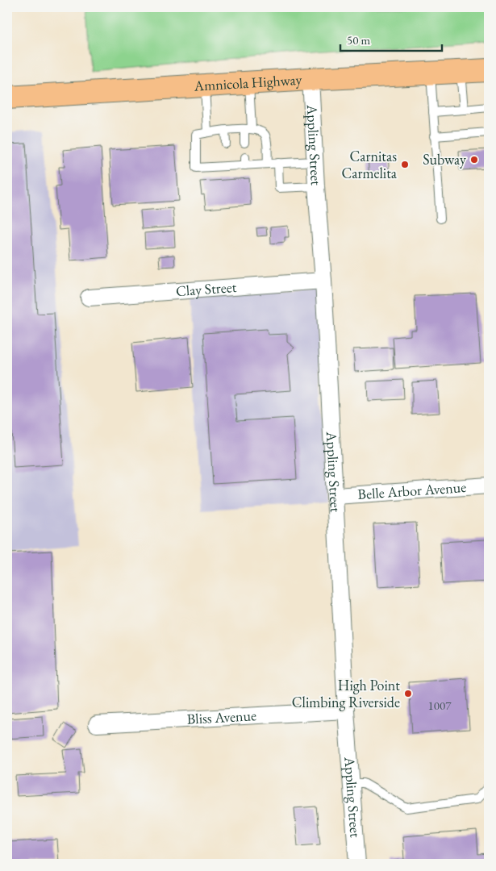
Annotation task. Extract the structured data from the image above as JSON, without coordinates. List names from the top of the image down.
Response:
{
  "streets": {
    "main road": ["Amnicola Highway"],
    "street": [
      "Appling Street",
      "Clay Street",
      "Belle Arbor Avenue",
      "Bliss Avenue"
    ]
  },
  "crossings": [
    ["Amnicola Highway", "Appling Street"],
    ["Appling Street", "Clay Street"],
    ["Appling Street", "Belle Arbor Avenue"],
    ["Appling Street", "Bliss Avenue"]
  ],
  "places": ["Subway", "Carnitas Carmelita", "High Point Climbing Riverside"],
  "house_numbers": ["1007"],
  "scale_bar": "50 m"
}
